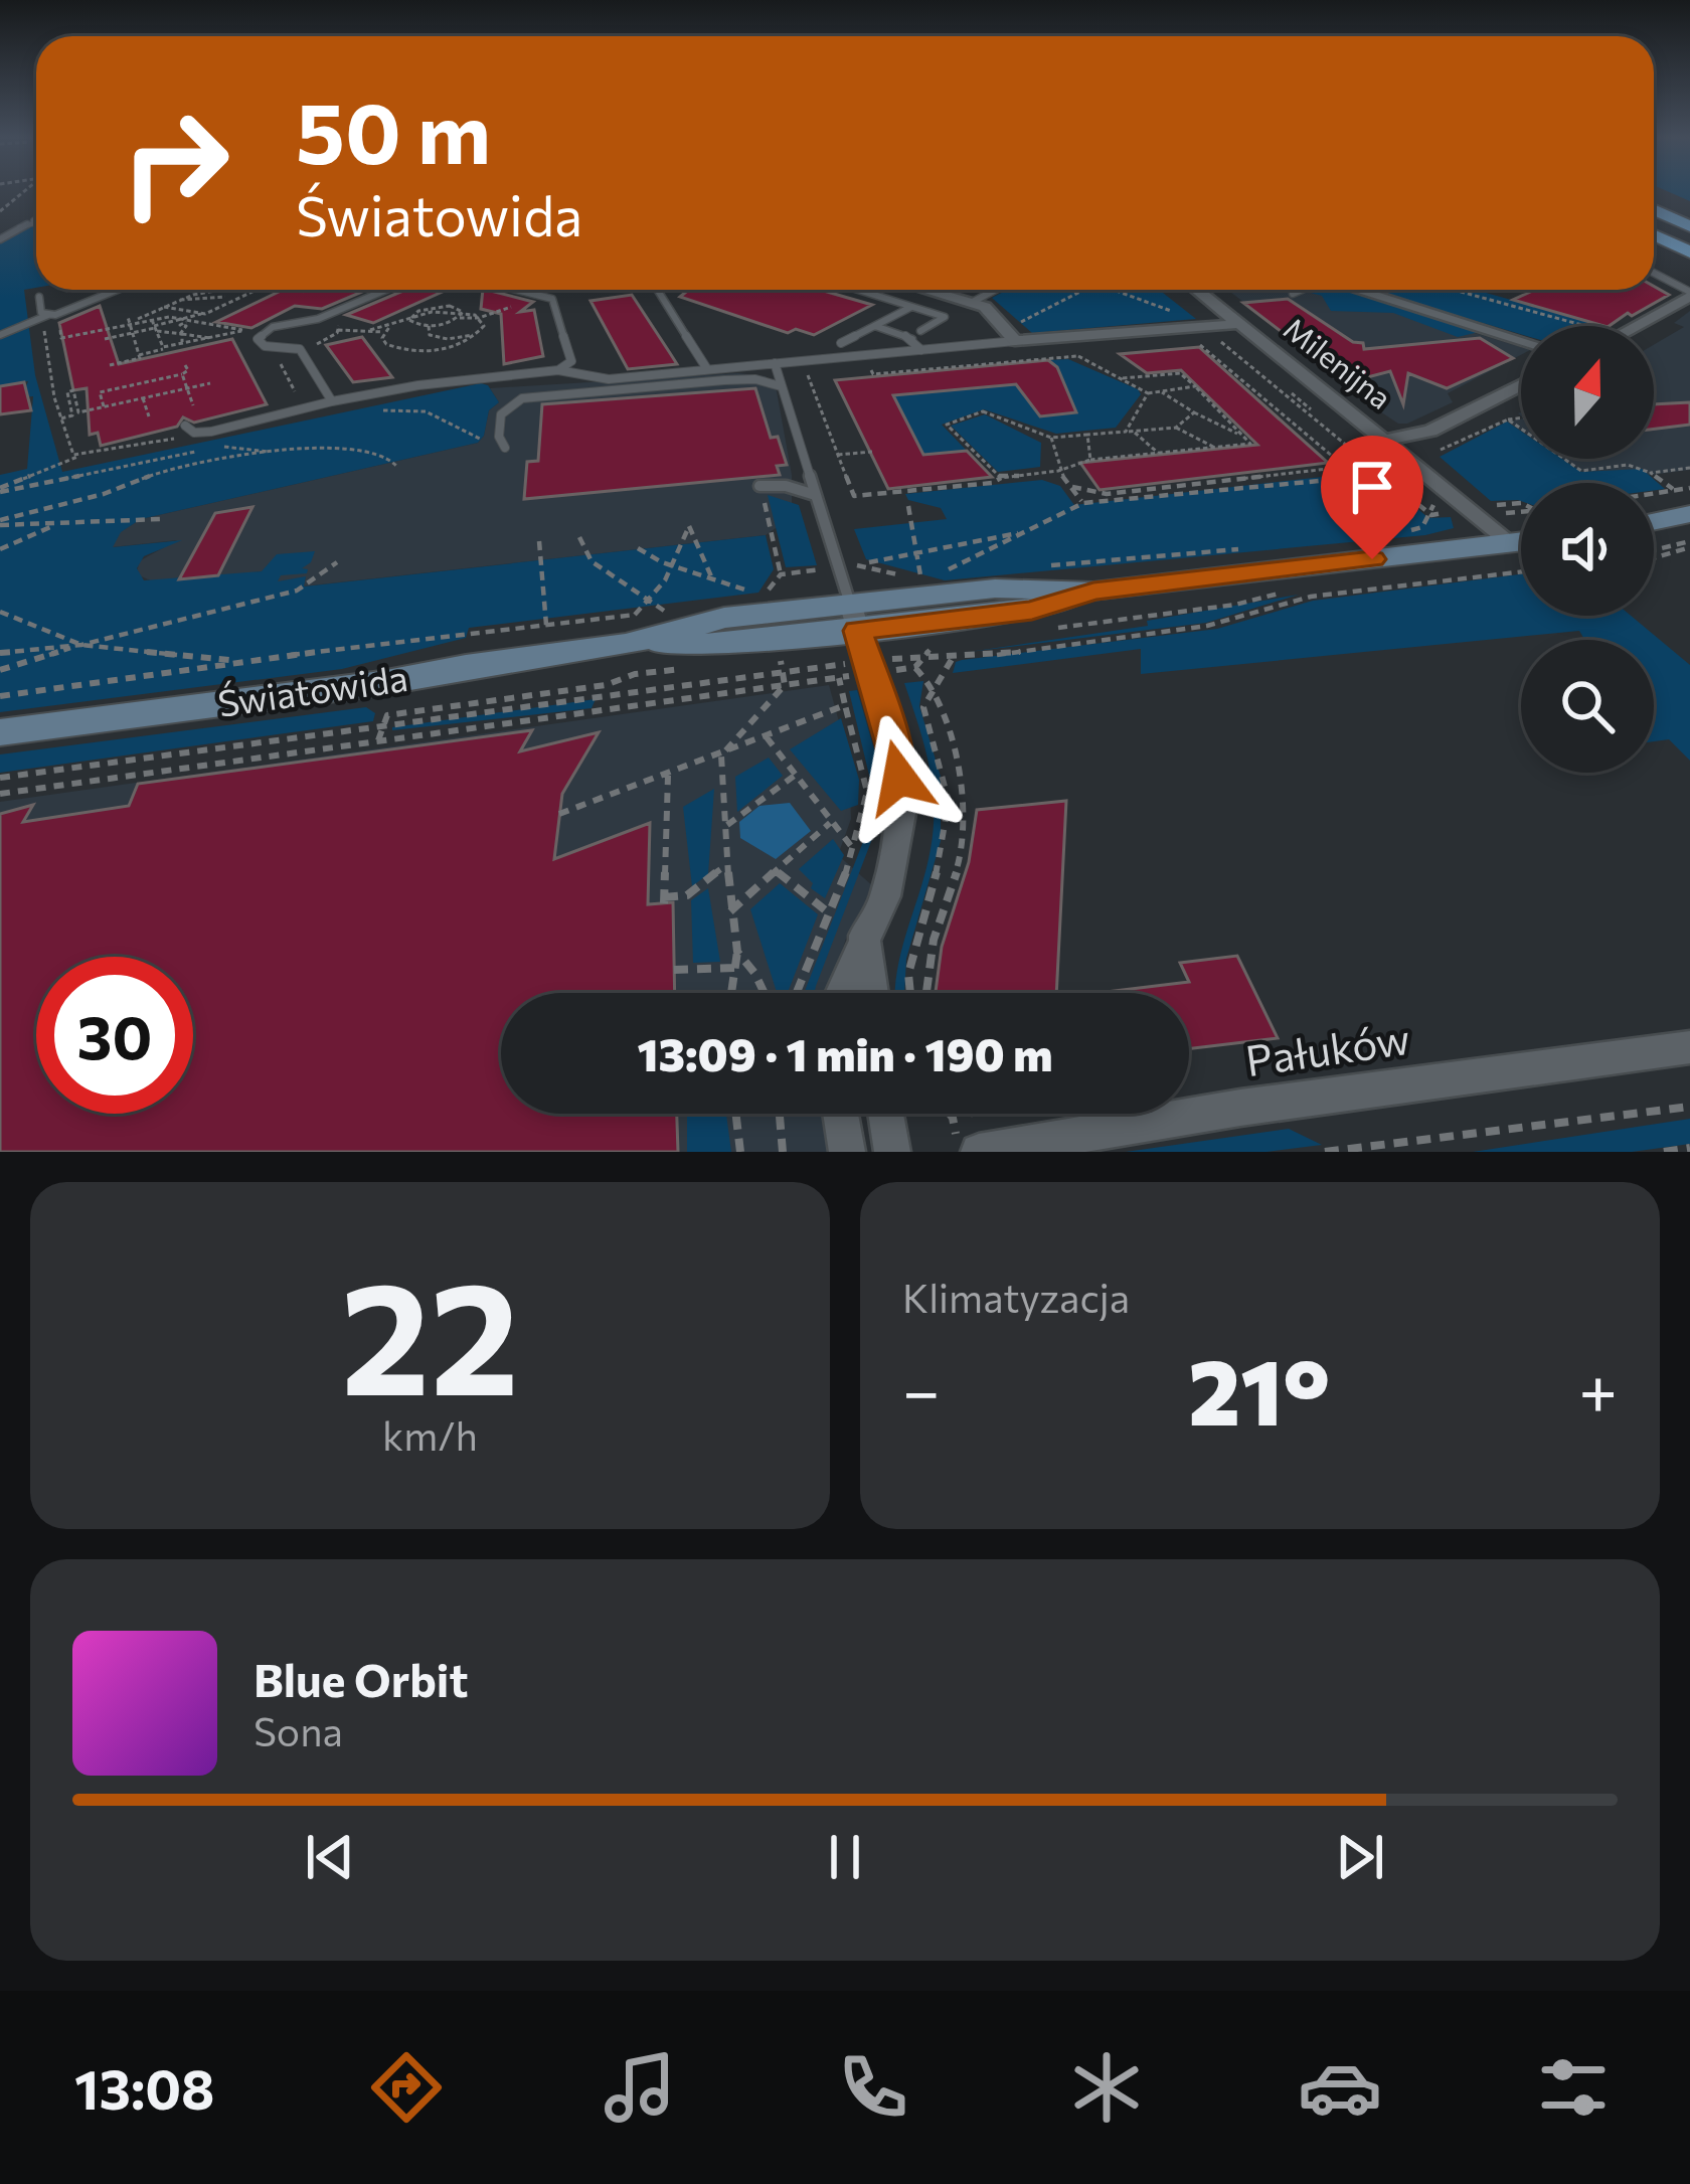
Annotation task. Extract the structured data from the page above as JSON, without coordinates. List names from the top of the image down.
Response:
{
  "streets": {
    "street": ["Milenijna", "Światowida", "Pałuków"]
  },
  "crossings": [
    ["Milenijna", "Światowida"]
  ],
  "north": "top",
  "page": {
    "turn": ["50 m", "Światowida"],
    "limit": "30",
    "trip": "13:09 · 1 min · 190 m",
    "tile": [
      ["22", "km/h"],
      "Klimatyzacja"
    ],
    "heat": ["−", "21°", "+"],
    "song": ["Blue Orbit", "Sona"],
    "tabs": "13:08"
  }
}
